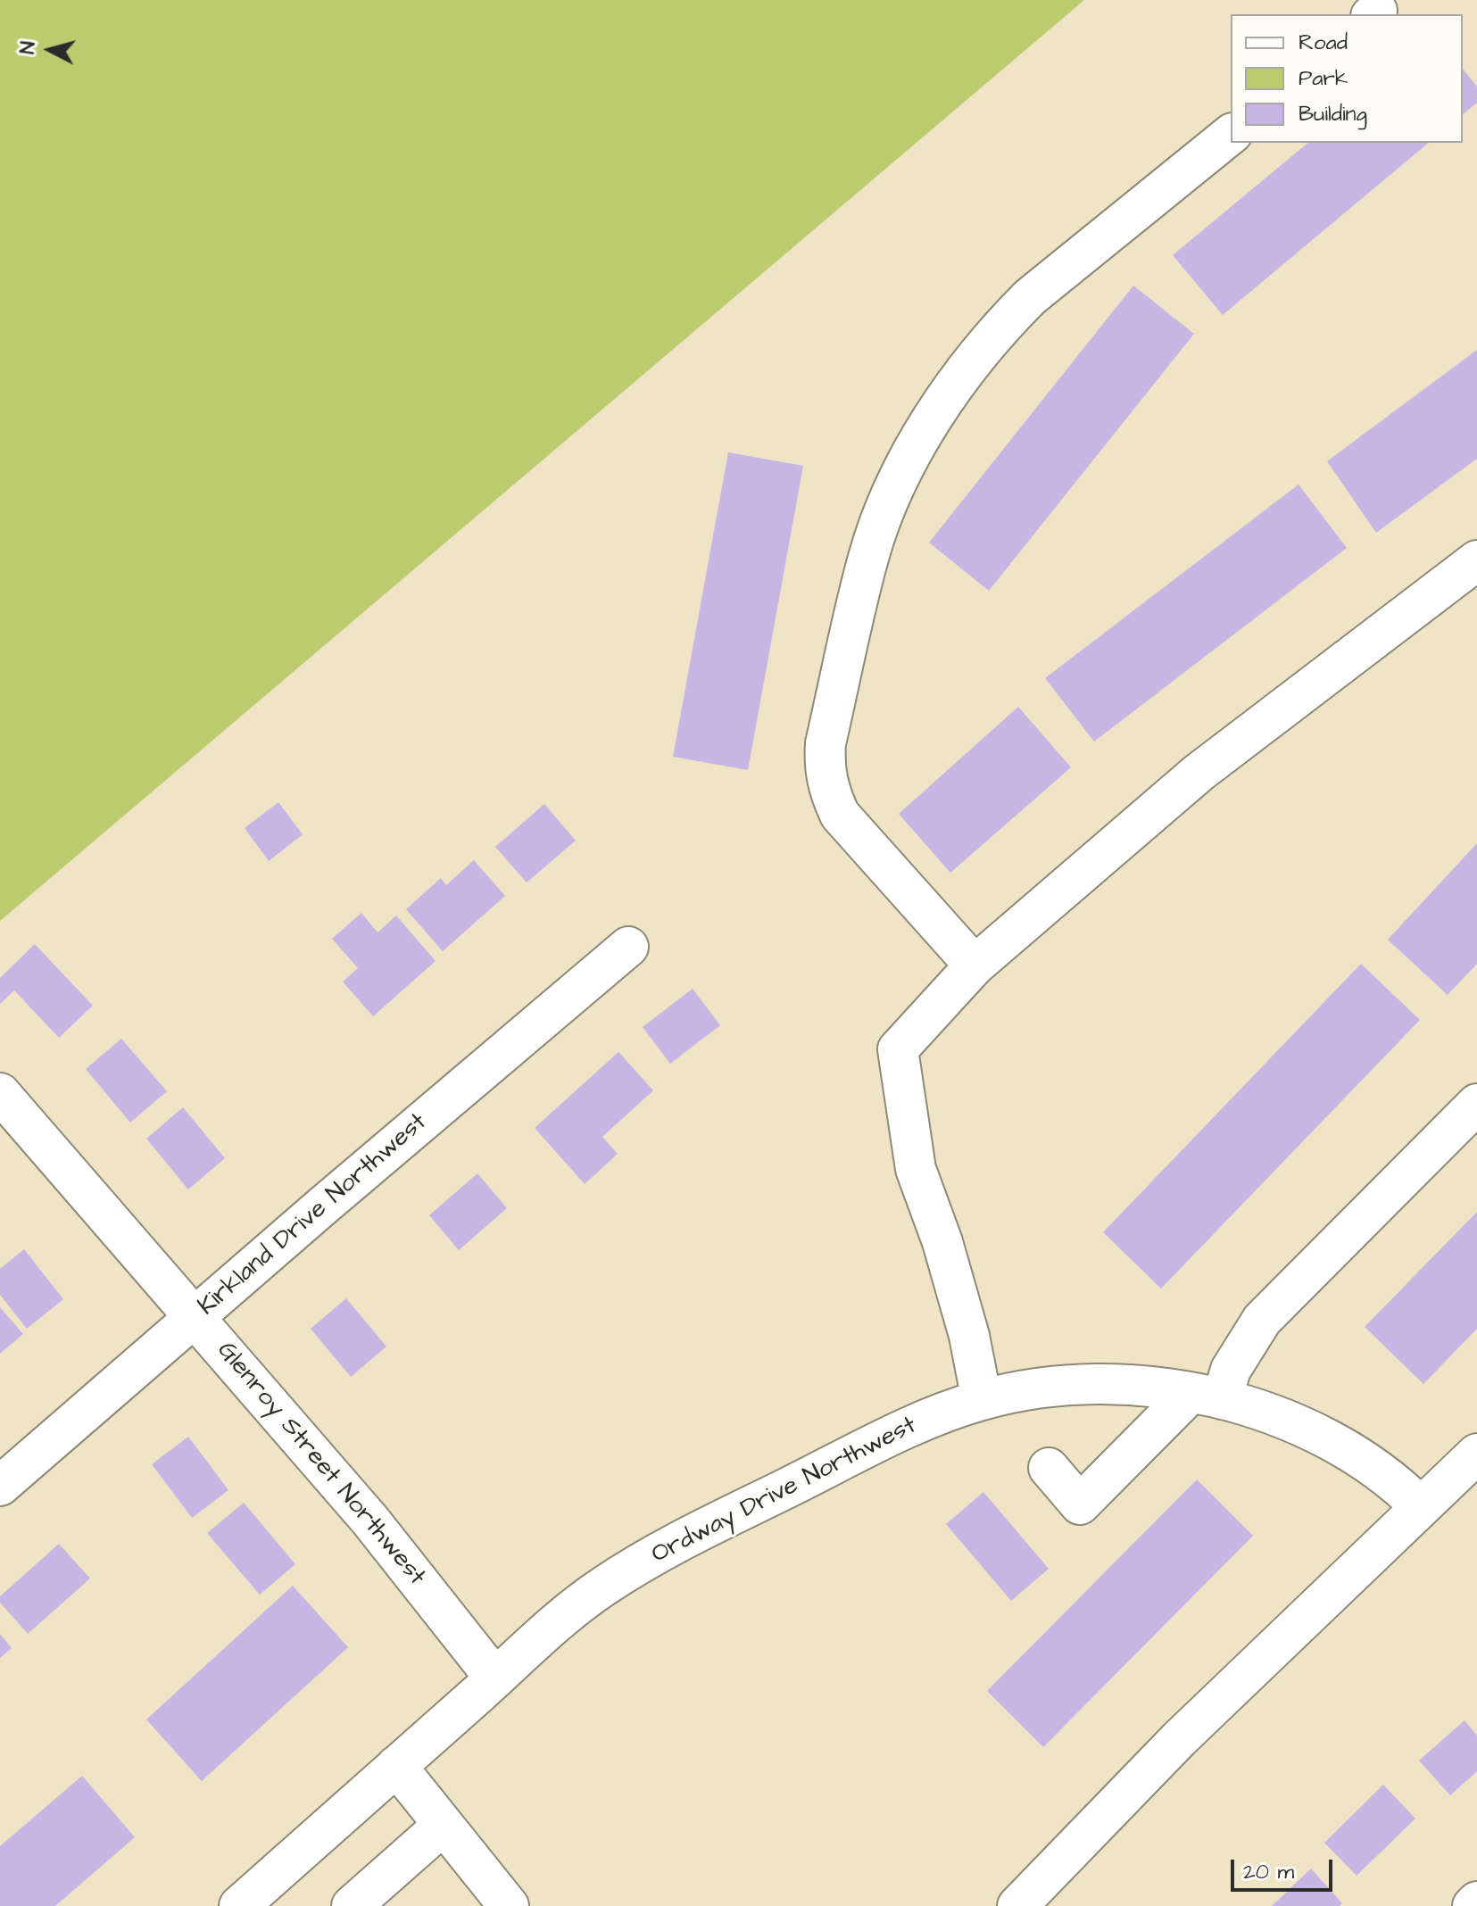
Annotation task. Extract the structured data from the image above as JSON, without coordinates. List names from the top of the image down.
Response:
{
  "streets": {
    "street": ["Kirkland Drive Northwest", "Glenroy Street Northwest", "Ordway Drive Northwest"]
  },
  "crossings": [
    ["Kirkland Drive Northwest", "Glenroy Street Northwest"],
    ["Glenroy Street Northwest", "Ordway Drive Northwest"]
  ],
  "legend": ["Road", "Park", "Building"],
  "scale_bar": "20 m",
  "north": "left"
}
